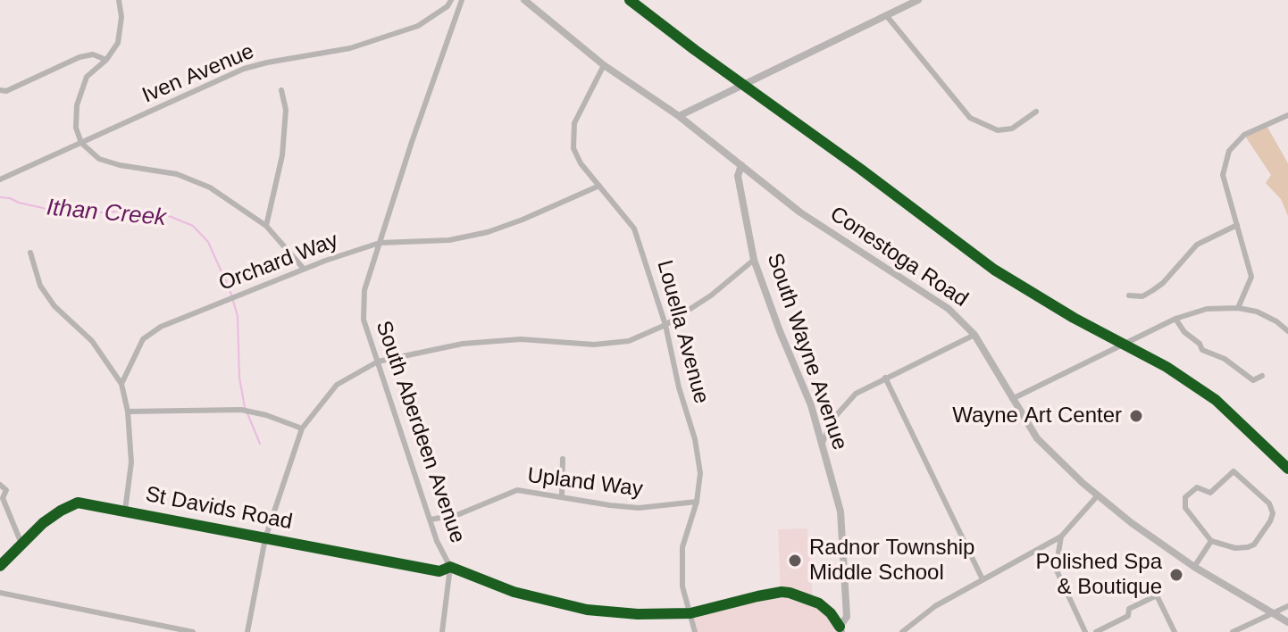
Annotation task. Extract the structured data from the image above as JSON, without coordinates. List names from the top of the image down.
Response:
{
  "streets": {
    "main road": ["Conestoga Road", "South Wayne Avenue"],
    "street": [
      "Iven Avenue",
      "Orchard Way",
      "Louella Avenue",
      "South Aberdeen Avenue",
      "Upland Way",
      "St Davids Road"
    ]
  },
  "crossings": [
    ["Conestoga Road", "Louella Avenue"],
    ["Conestoga Road", "South Wayne Avenue"],
    ["Orchard Way", "Louella Avenue"],
    ["Orchard Way", "South Aberdeen Avenue"],
    ["Louella Avenue", "Upland Way"],
    ["South Aberdeen Avenue", "Upland Way"],
    ["South Aberdeen Avenue", "St Davids Road"]
  ],
  "water": ["Ithan Creek"],
  "places": ["Wayne Art Center", "Radnor Township Middle School", "Polished Spa & Boutique"]
}
